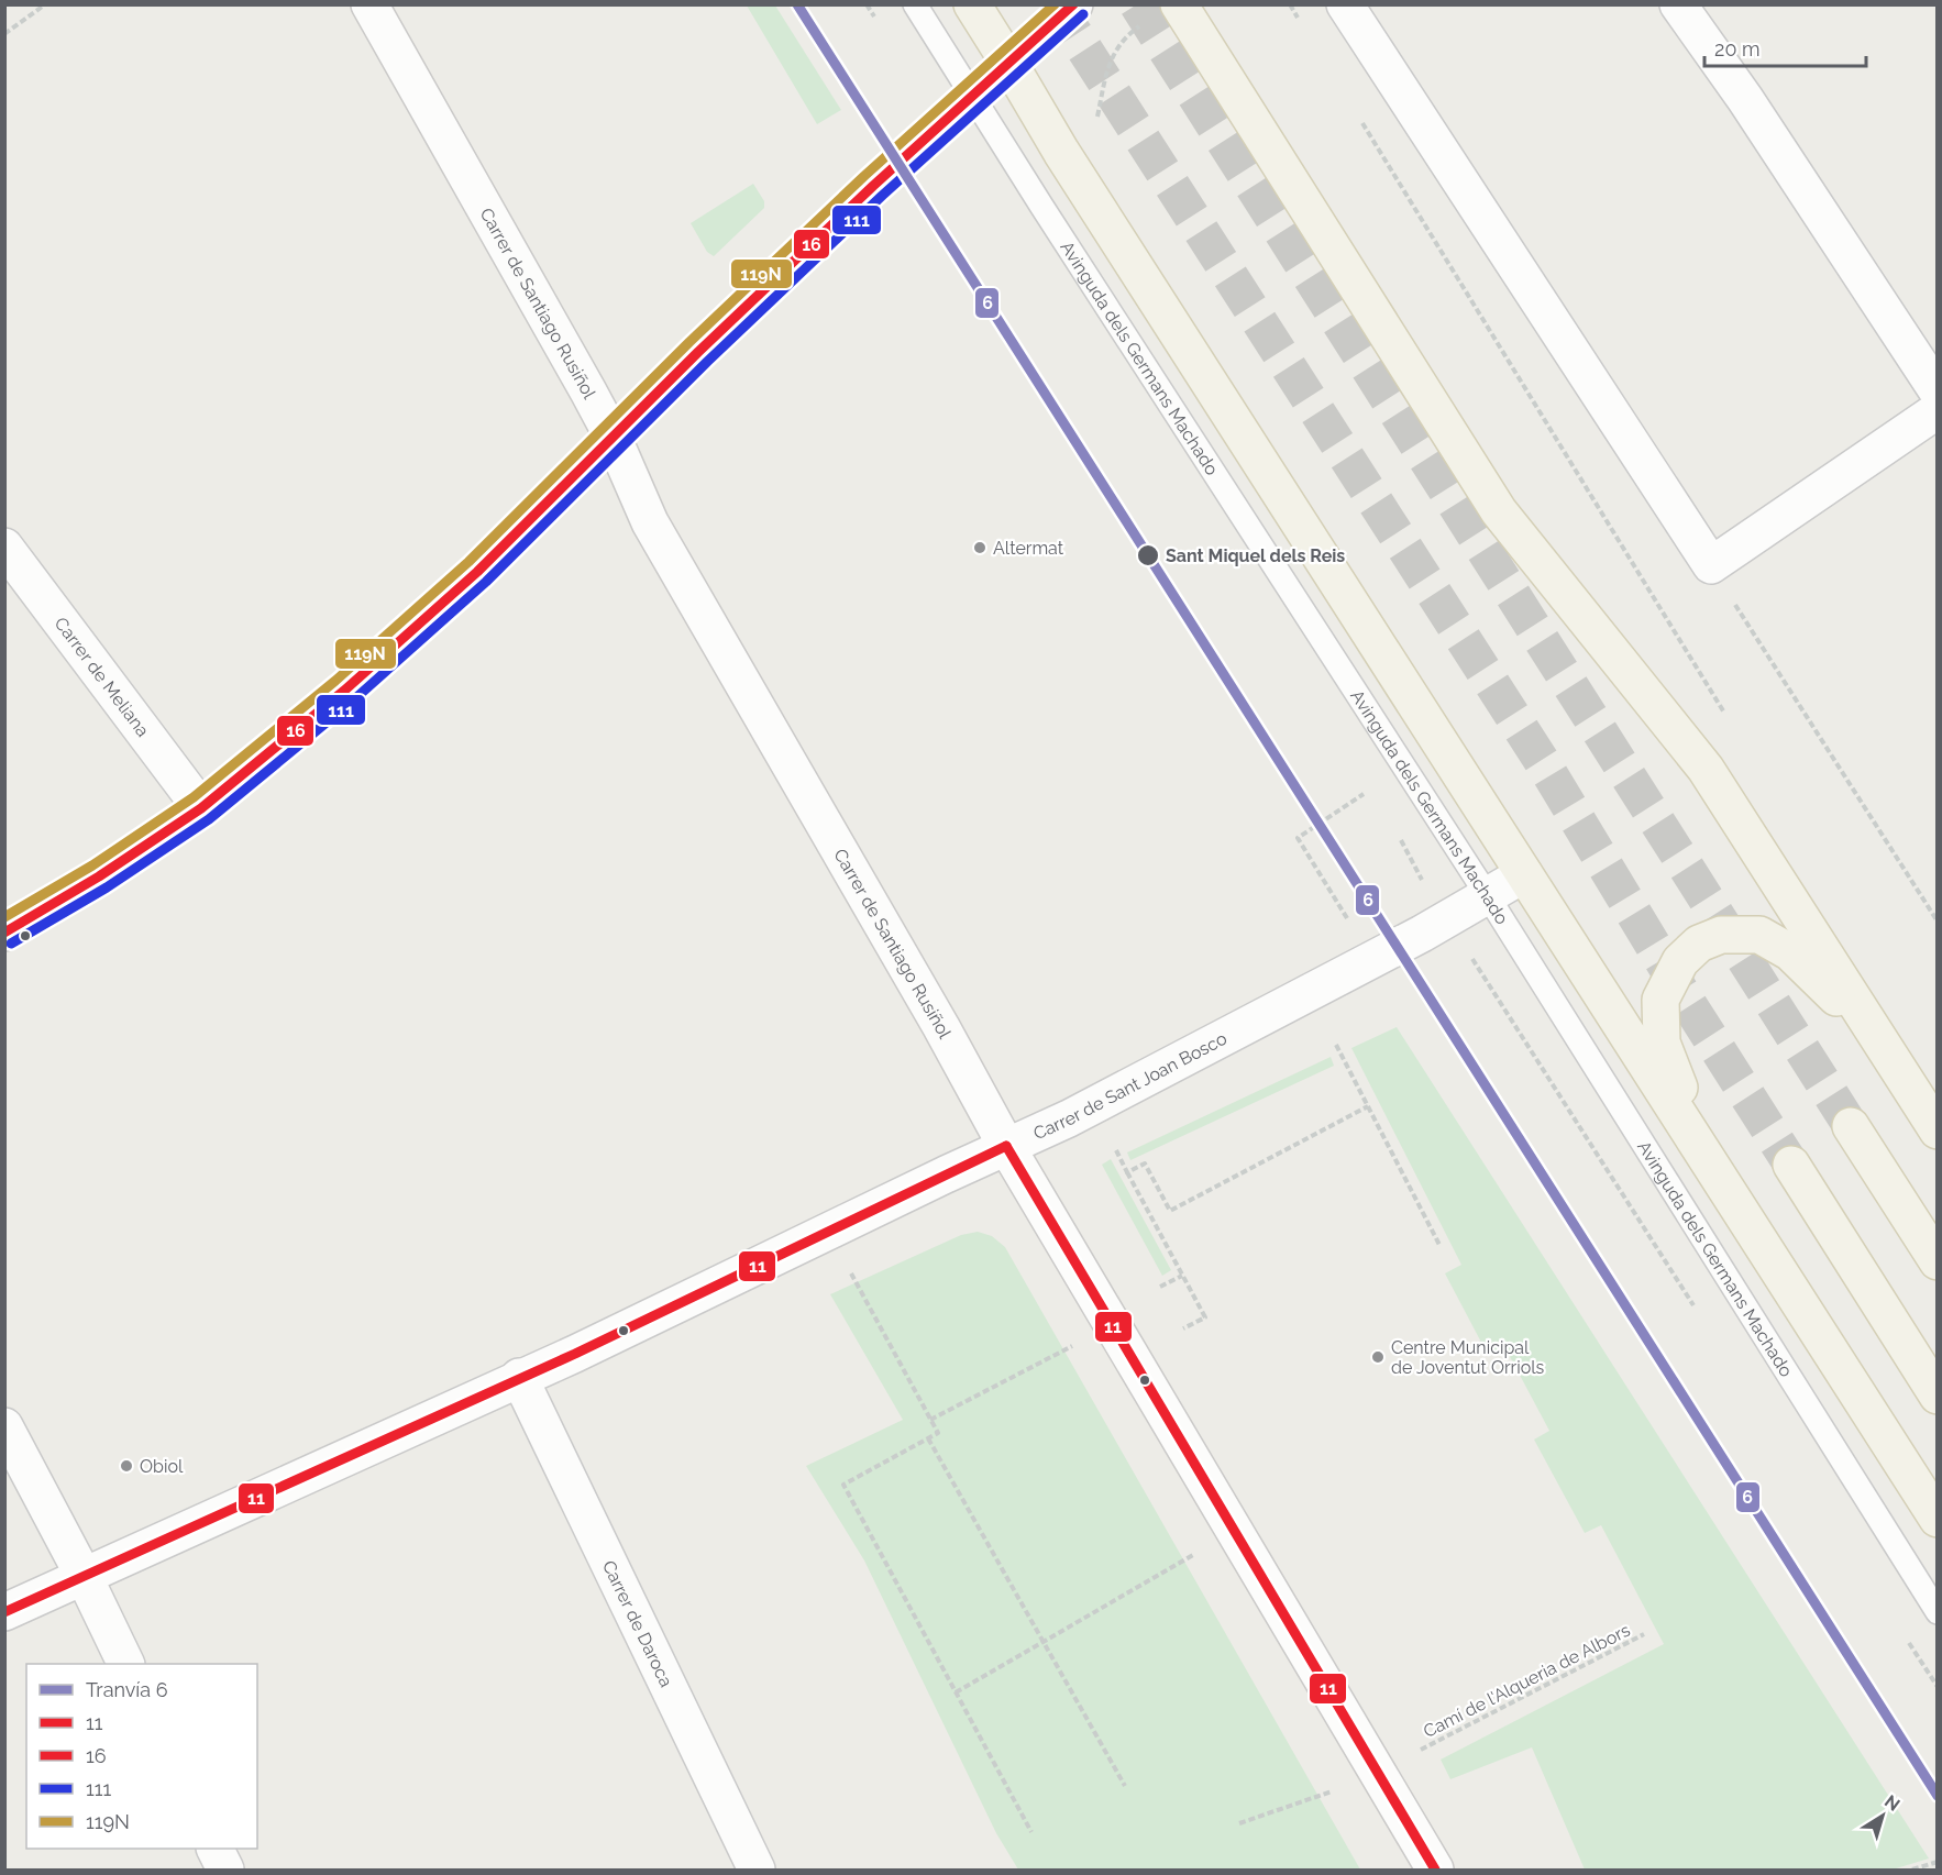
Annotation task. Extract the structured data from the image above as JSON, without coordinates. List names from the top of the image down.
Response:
{
  "streets": {
    "street": [
      "Carrer de Santiago Rusiñol",
      "Carrer de Meliana",
      "Carrer de Sant Joan Bosco",
      "Carrer de Daroca"
    ],
    "lane": ["Avinguda dels Germans Machado"],
    "path": ["Camí de l'Alqueria de Albors"]
  },
  "crossings": [
    ["Carrer de Santiago Rusiñol", "Carrer de Sant Joan Bosco"],
    ["Avinguda dels Germans Machado", "Carrer de Sant Joan Bosco"],
    ["Carrer de Sant Joan Bosco", "Carrer de Daroca"]
  ],
  "places": [
    "Altermat",
    "Sant Miquel dels Reis",
    "Centre Municipal de Joventut Orriols",
    "Obiol"
  ],
  "lines": [
    "tram line 6",
    "transit line 16",
    "transit line 119N",
    "transit line 111",
    "transit line 11"
  ],
  "legend": [
    "Tranvía 6",
    "11",
    "16",
    "111",
    "119N"
  ],
  "scale_bar": "20 m",
  "north": "top right"
}
